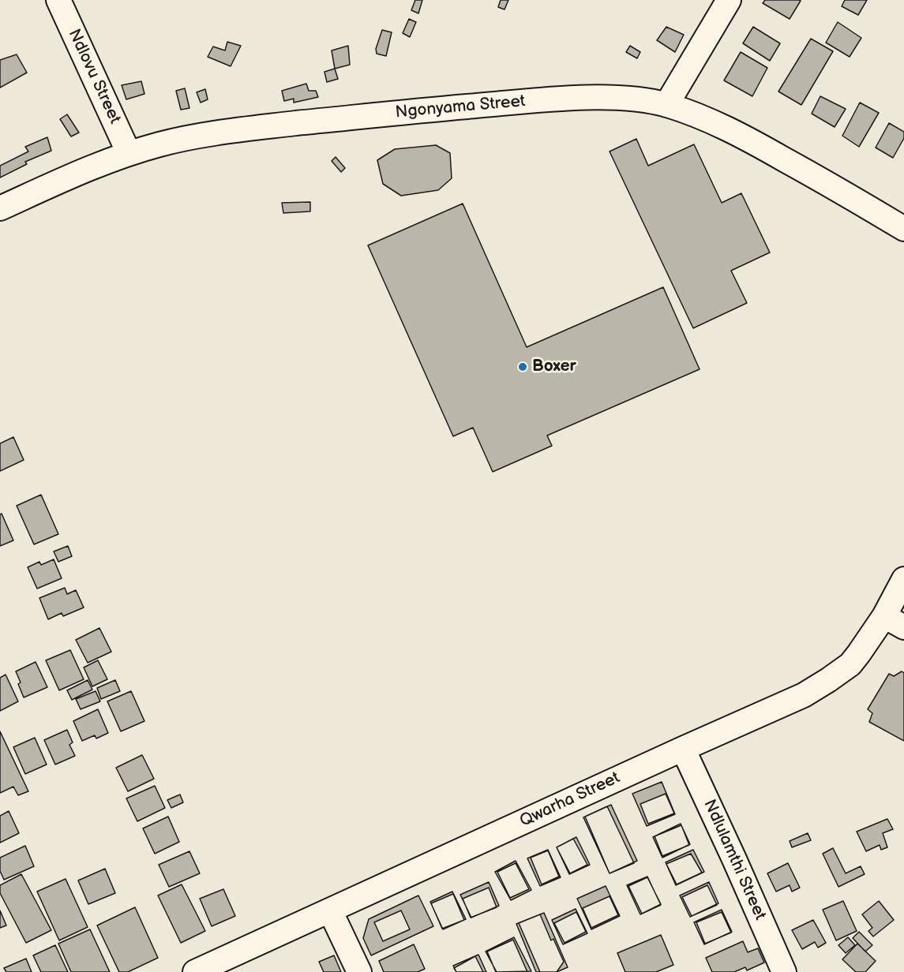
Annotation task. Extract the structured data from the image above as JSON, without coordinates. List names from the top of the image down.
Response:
{
  "streets": {
    "street": [
      "Ndlovu Street",
      "Ngonyama Street",
      "Qwarha Street",
      "Ndlulamthi Street"
    ]
  },
  "crossings": [
    ["Ndlovu Street", "Ngonyama Street"],
    ["Qwarha Street", "Ndlulamthi Street"]
  ],
  "places": ["Boxer"]
}
